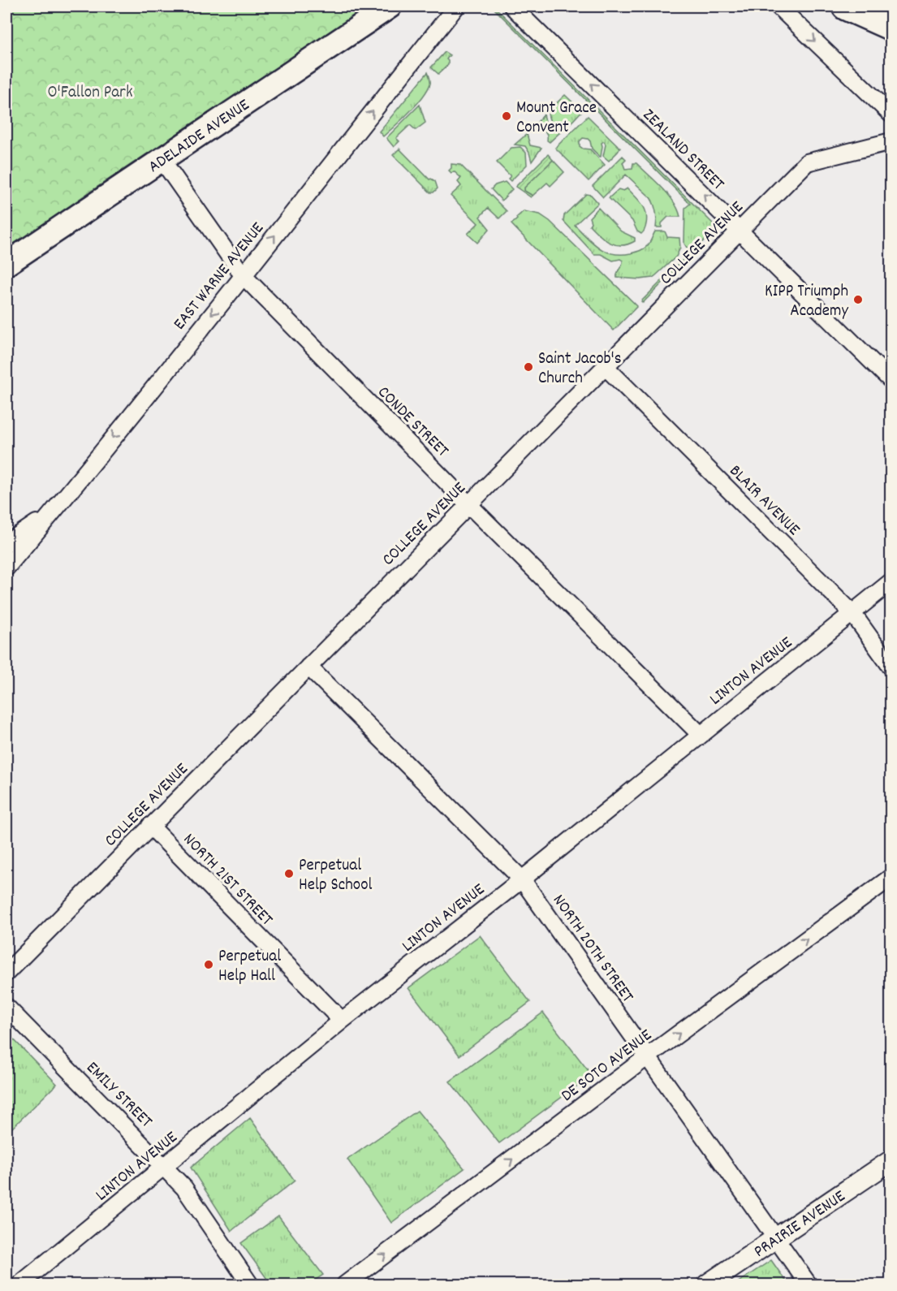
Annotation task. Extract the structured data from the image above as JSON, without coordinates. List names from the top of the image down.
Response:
{
  "streets": {
    "main road": ["ADELAIDE AVENUE"],
    "street": [
      "ZEALAND STREET",
      "COLLEGE AVENUE",
      "EAST WARNE AVENUE",
      "CONDE STREET",
      "BLAIR AVENUE",
      "LINTON AVENUE",
      "NORTH 21ST STREET",
      "NORTH 20TH STREET",
      "DE SOTO AVENUE",
      "EMILY STREET",
      "PRAIRIE AVENUE"
    ]
  },
  "crossings": [
    ["ADELAIDE AVENUE", "CONDE STREET"],
    ["ZEALAND STREET", "COLLEGE AVENUE"],
    ["COLLEGE AVENUE", "CONDE STREET"],
    ["COLLEGE AVENUE", "BLAIR AVENUE"],
    ["COLLEGE AVENUE", "NORTH 21ST STREET"],
    ["COLLEGE AVENUE", "NORTH 20TH STREET"],
    ["EAST WARNE AVENUE", "CONDE STREET"],
    ["CONDE STREET", "LINTON AVENUE"],
    ["BLAIR AVENUE", "LINTON AVENUE"],
    ["LINTON AVENUE", "NORTH 21ST STREET"],
    ["LINTON AVENUE", "NORTH 20TH STREET"],
    ["LINTON AVENUE", "EMILY STREET"],
    ["NORTH 20TH STREET", "DE SOTO AVENUE"],
    ["NORTH 20TH STREET", "PRAIRIE AVENUE"]
  ],
  "one_way": ["ZEALAND STREET", "DE SOTO AVENUE"],
  "parks": ["O'Fallon Park"],
  "places": [
    "Mount Grace Convent",
    "KIPP Triumph Academy",
    "Saint Jacob's Church",
    "Perpetual Help School",
    "Perpetual Help Hall"
  ]
}
